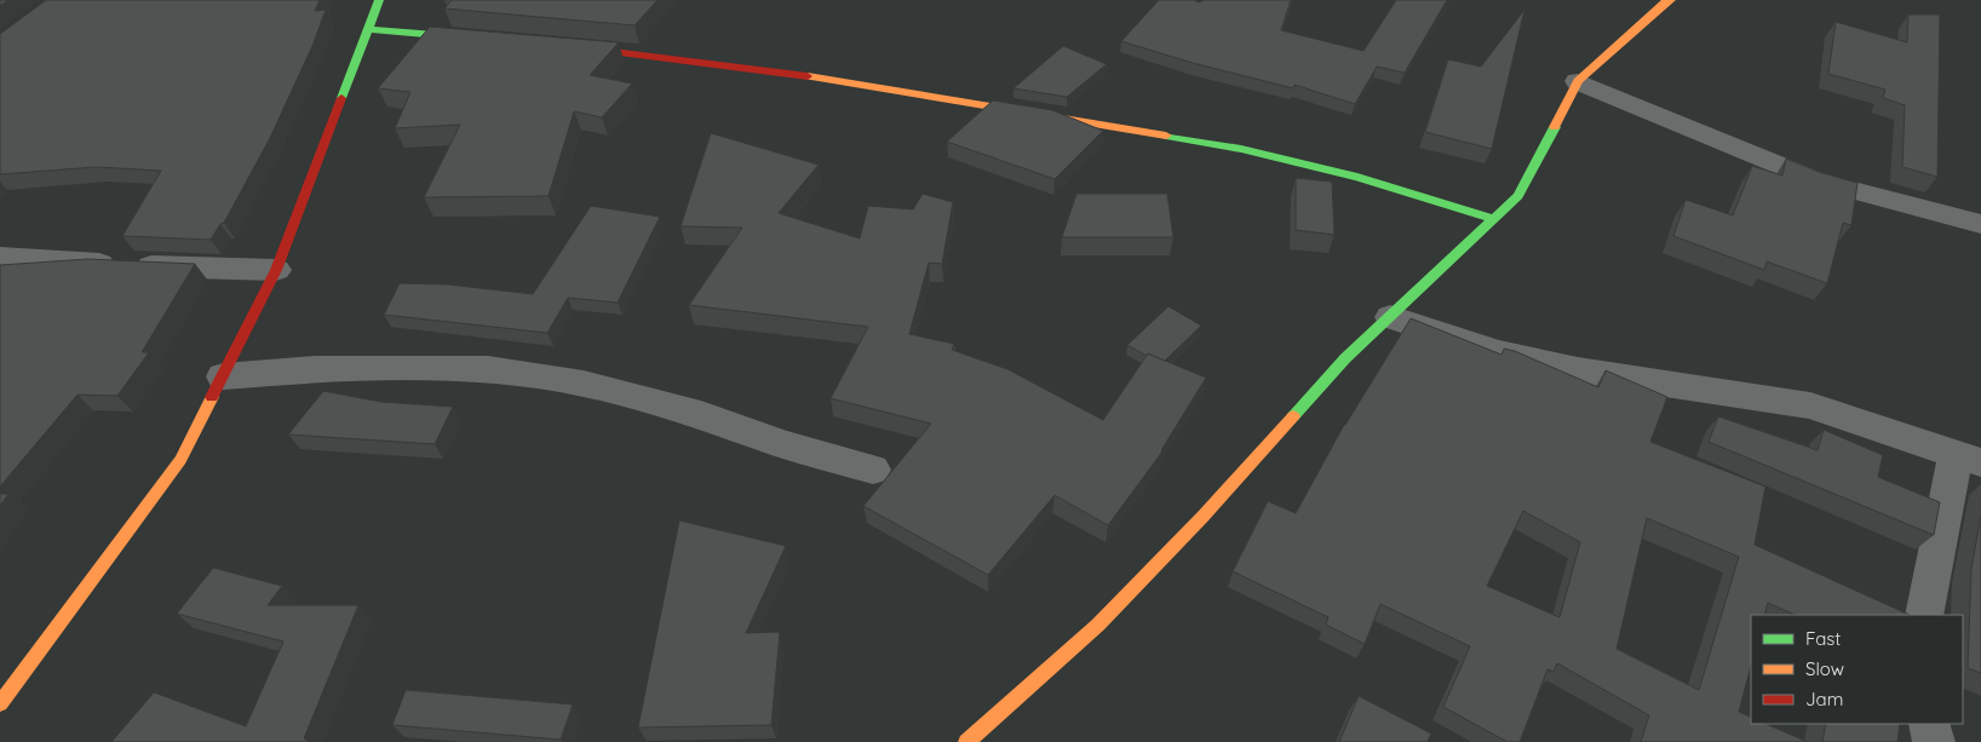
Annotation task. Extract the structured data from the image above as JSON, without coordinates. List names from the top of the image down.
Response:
{
  "legend": ["Fast", "Slow", "Jam"]
}
